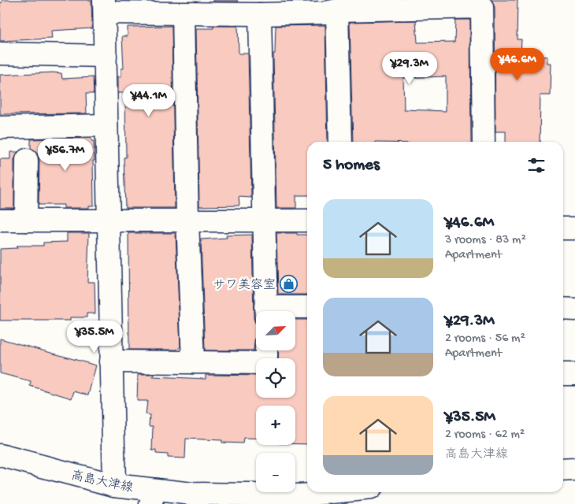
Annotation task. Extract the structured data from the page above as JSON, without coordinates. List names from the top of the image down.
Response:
{
  "streets": {
    "street": ["高島大津線"]
  },
  "places": {
    "shop": ["サワ美容室"]
  },
  "north": "top right",
  "page": {
    "price": [
      "¥46.6M",
      "¥29.3M",
      "¥44.1M",
      "¥56.7M",
      "¥35.5M"
    ],
    "heading": "5 homes",
    "list": [
      {
        "name": "¥46.6M",
        "note": "3 rooms · 83 m² · Apartment"
      },
      {
        "name": "¥29.3M",
        "note": "2 rooms · 56 m² · Apartment"
      },
      {
        "name": "¥35.5M",
        "note": "2 rooms · 62 m² · 高島大津線"
      }
    ],
    "map_buttons": ["+", "−"]
  }
}
